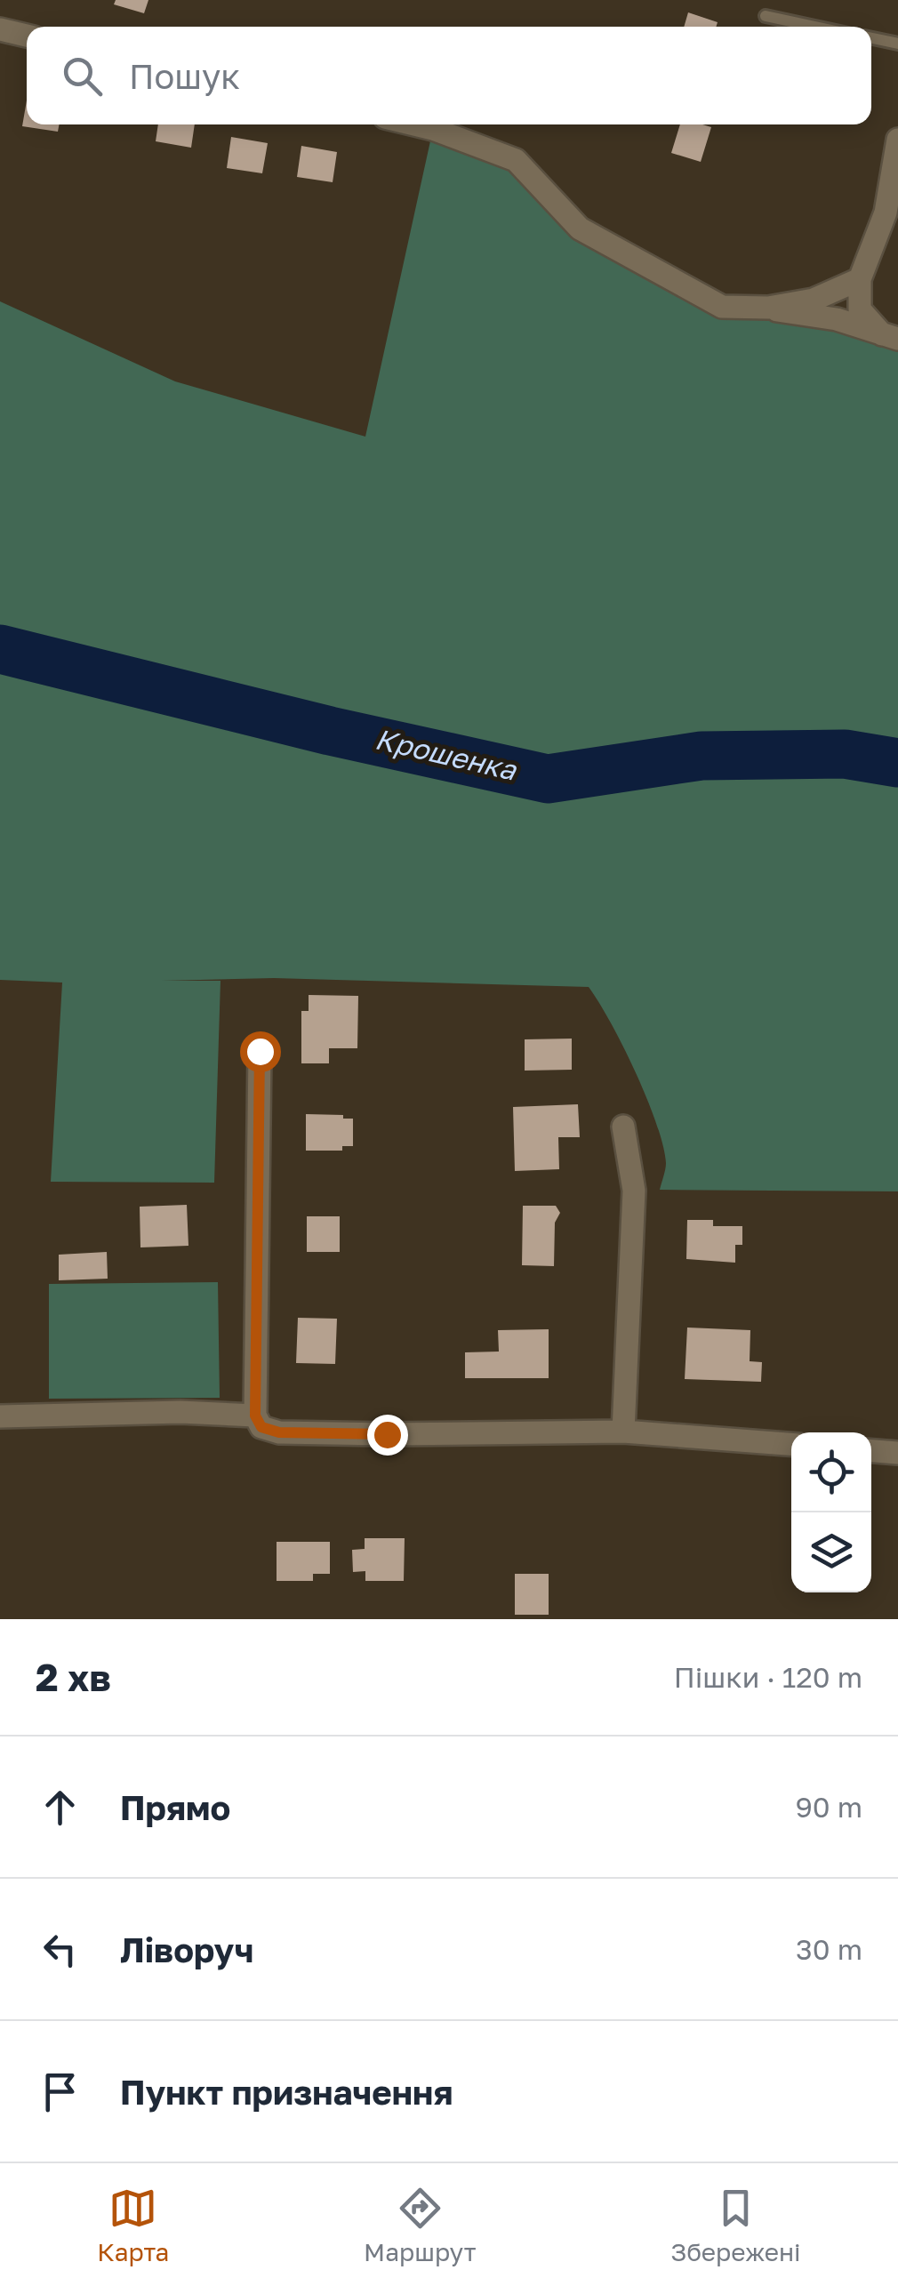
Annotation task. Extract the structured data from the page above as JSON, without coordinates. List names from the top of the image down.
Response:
{
  "water": ["Крошенка"],
  "page": {
    "search": "Пошук",
    "heading": ["2 хв", "Пішки · 120 m"],
    "list": [
      ["Прямо", "90 m"],
      ["Ліворуч", "30 m"],
      "Пункт призначення"
    ],
    "nav": ["Карта", "Маршрут", "Збережені"]
  }
}
